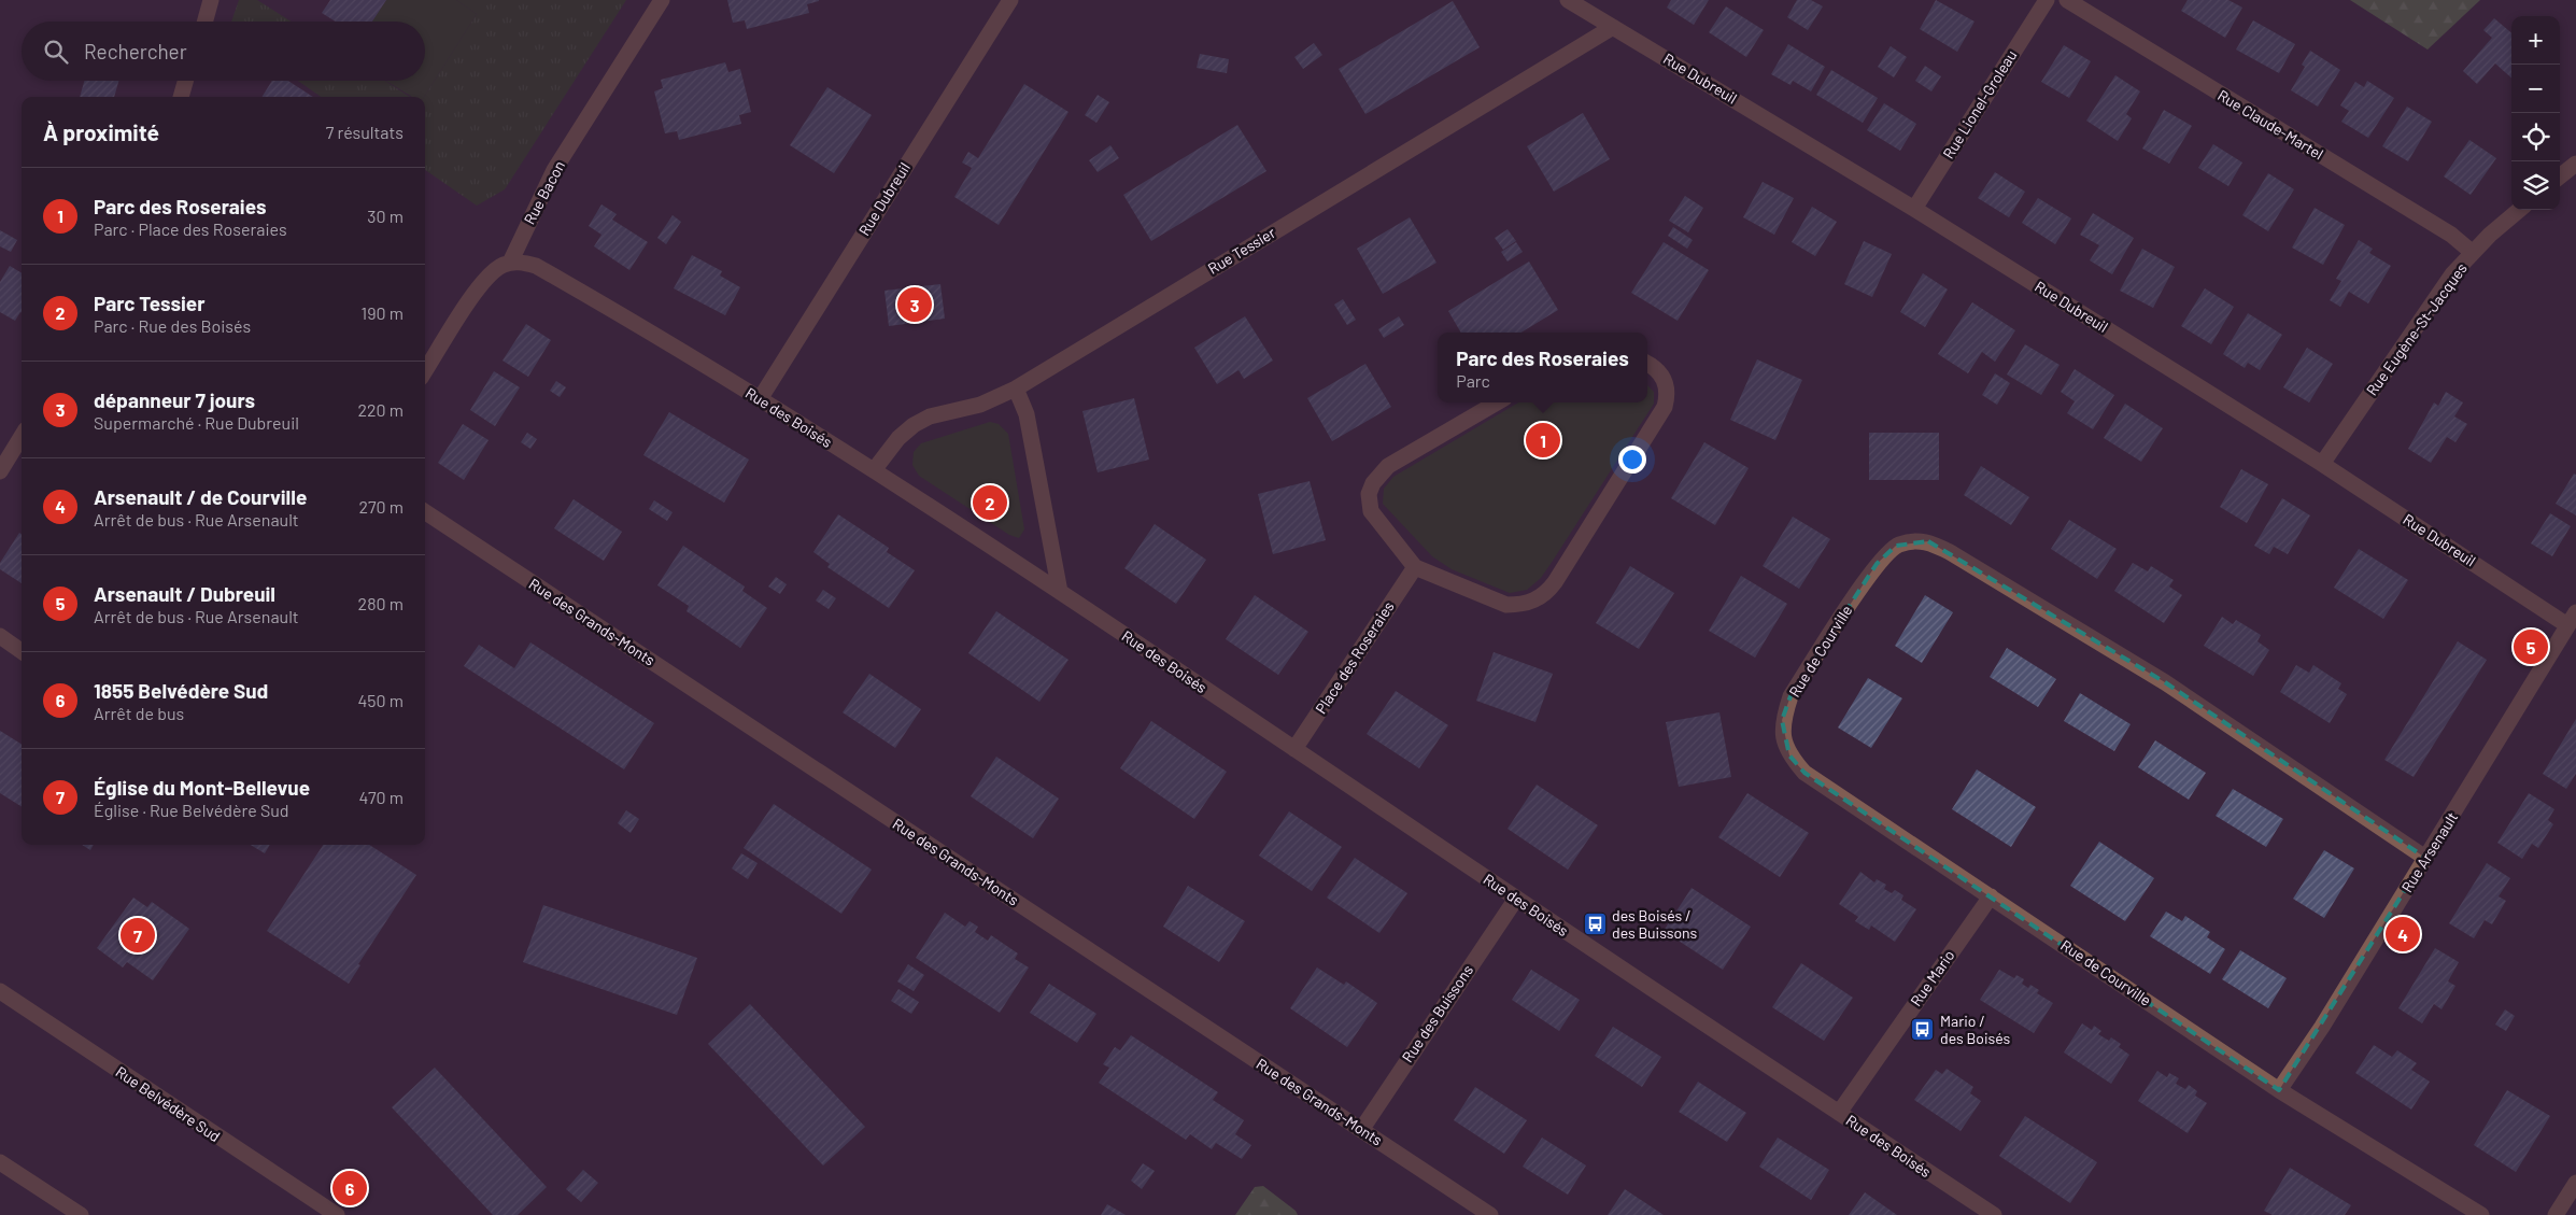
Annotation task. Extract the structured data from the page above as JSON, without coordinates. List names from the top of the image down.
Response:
{
  "streets": {
    "street": [
      "Rue Dubreuil",
      "Rue Lionel-Groleau",
      "Rue Claude-Martel",
      "Rue Bacon",
      "Rue Tessier",
      "Rue Eugène-St-Jacques",
      "Rue des Boisés",
      "Rue des Grands-Monts",
      "Rue de Courville",
      "Place des Roseraies",
      "Rue Arsenault",
      "Rue Mario",
      "Rue des Buissons",
      "Rue Belvédère Sud"
    ]
  },
  "crossings": [
    ["Rue Dubreuil", "Rue Lionel-Groleau"],
    ["Rue Dubreuil", "Rue Tessier"],
    ["Rue Dubreuil", "Rue Eugène-St-Jacques"],
    ["Rue Dubreuil", "Rue des Boisés"],
    ["Rue Dubreuil", "Rue Arsenault"],
    ["Rue Claude-Martel", "Rue Eugène-St-Jacques"],
    ["Rue Bacon", "Rue des Boisés"],
    ["Rue Tessier", "Rue des Boisés"],
    ["Rue des Boisés", "Place des Roseraies"],
    ["Rue des Boisés", "Rue Mario"],
    ["Rue des Boisés", "Rue des Buissons"],
    ["Rue des Grands-Monts", "Rue des Buissons"],
    ["Rue de Courville", "Rue Arsenault"],
    ["Rue de Courville", "Rue Mario"]
  ],
  "places": {
    "bus stop": ["des Boisés / des Buissons", "Mario / des Boisés"]
  },
  "page": {
    "map_buttons": ["+", "−"],
    "search": "Rechercher",
    "heading": ["À proximité", "7 résultats"],
    "list": [
      {
        "mark": "1",
        "name": "Parc des Roseraies",
        "note": "Parc · Place des Roseraies",
        "value": "30 m"
      },
      {
        "mark": "2",
        "name": "Parc Tessier",
        "note": "Parc · Rue des Boisés",
        "value": "190 m"
      },
      {
        "mark": "3",
        "name": "dépanneur 7 jours",
        "note": "Supermarché · Rue Dubreuil",
        "value": "220 m"
      },
      {
        "mark": "4",
        "name": "Arsenault / de Courville",
        "note": "Arrêt de bus · Rue Arsenault",
        "value": "270 m"
      },
      {
        "mark": "5",
        "name": "Arsenault / Dubreuil",
        "note": "Arrêt de bus · Rue Arsenault",
        "value": "280 m"
      },
      {
        "mark": "6",
        "name": "1855 Belvédère Sud",
        "note": "Arrêt de bus",
        "value": "450 m"
      },
      {
        "mark": "7",
        "name": "Église du Mont-Bellevue",
        "note": "Église · Rue Belvédère Sud",
        "value": "470 m"
      }
    ],
    "pins": [
      "3",
      "1",
      "2",
      "5",
      "4",
      "7",
      "6"
    ],
    "popup": ["Parc des Roseraies", "Parc"]
  }
}
